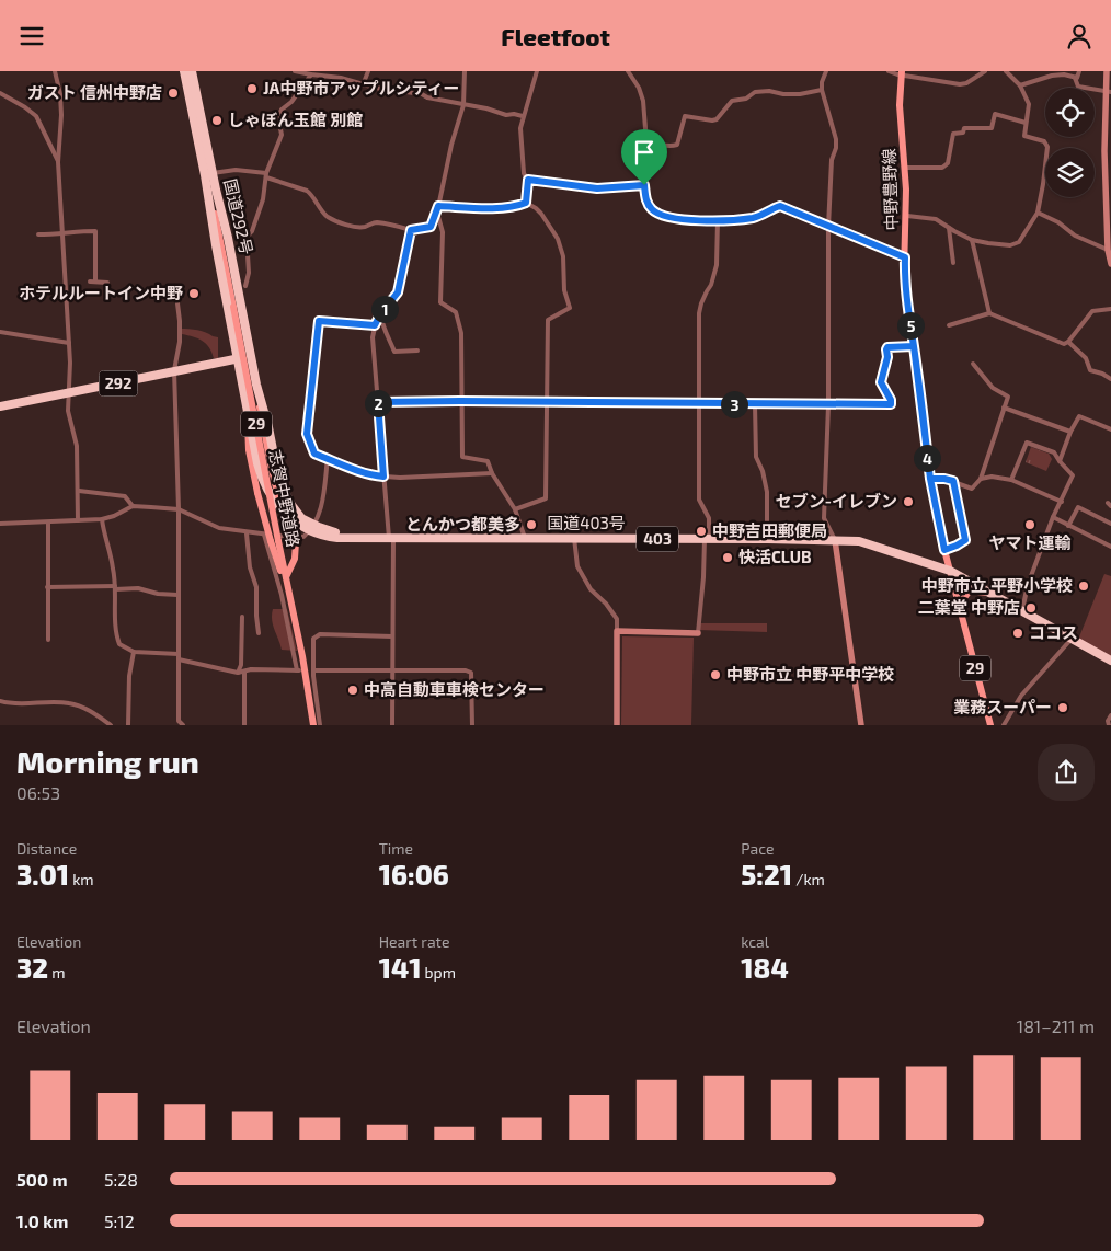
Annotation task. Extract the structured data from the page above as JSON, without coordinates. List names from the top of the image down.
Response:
{
  "streets": {
    "highway": [
      "国道292号",
      "292",
      "国道403号",
      "403"
    ],
    "main road": ["中野豊野線", "29", "志賀中野道路"]
  },
  "crossings": [
    ["中野豊野線", "国道403号"],
    ["国道292号", "292"],
    ["国道292号", "志賀中野道路"],
    ["国道292号", "国道403号"],
    ["292", "国道403号"],
    ["29", "志賀中野道路"],
    ["29", "国道403号"]
  ],
  "places": [
    "JA中野市アップルシティー",
    "ガスト 信州中野店",
    "しゃぼん玉館 別館",
    "ホテルルートイン中野",
    "セブン-イレブン",
    "とんかつ都美多",
    "ヤマト運輸",
    "中野吉田郵便局",
    "快活CLUB",
    "中野市立 平野小学校",
    "二葉堂 中野店",
    "ココス",
    "中野市立 中野平中学校",
    "中高自動車車検センター",
    "業務スーパー"
  ],
  "page": {
    "header": "Fleetfoot",
    "pins": [
      "1",
      "5",
      "2",
      "3",
      "4"
    ],
    "heading": ["Morning run", "06:53"],
    "stats": [
      ["Distance", "3.01 km"],
      ["Time", "16:06"],
      ["Pace", "5:21 /km"],
      ["Elevation", "32 m"],
      ["Heart rate", "141 bpm"],
      ["kcal", "184"]
    ],
    "chart": ["Elevation", "181–211 m"],
    "list": [
      {
        "name": "500 m",
        "note": "5:28"
      },
      {
        "name": "1.0 km",
        "note": "5:12"
      }
    ]
  }
}
